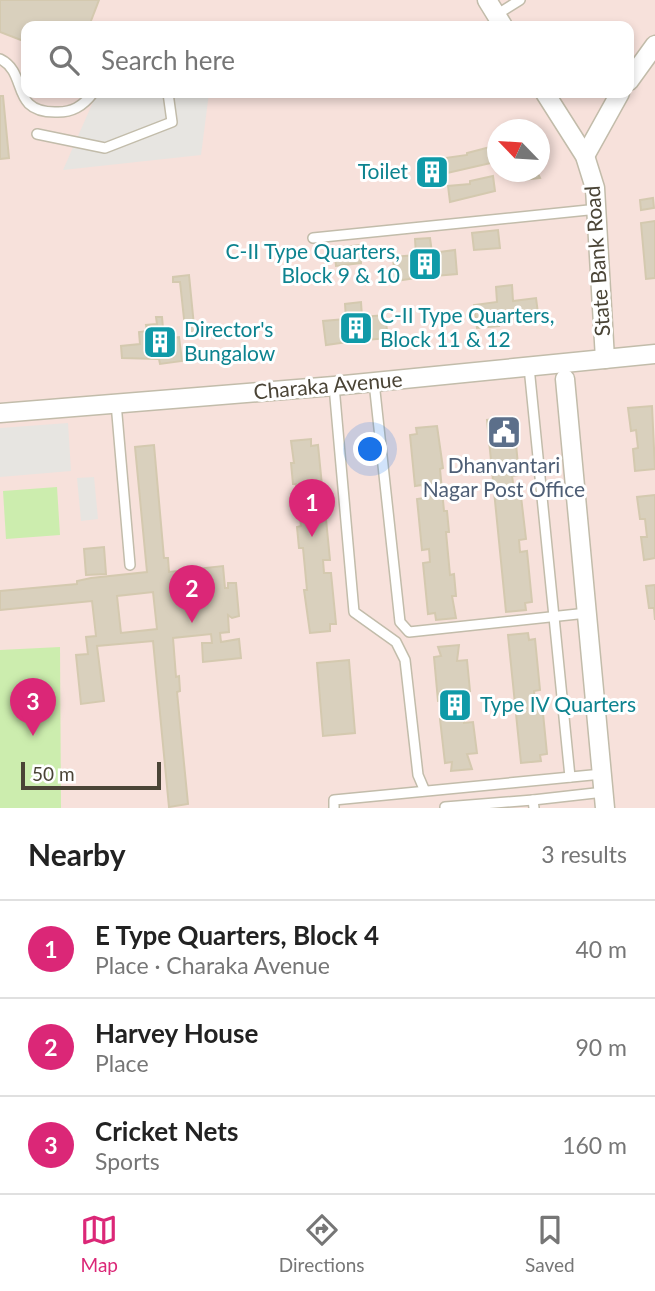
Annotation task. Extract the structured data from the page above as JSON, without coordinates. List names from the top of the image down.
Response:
{
  "streets": {
    "street": ["State Bank Road", "Charaka Avenue"]
  },
  "crossings": [
    ["State Bank Road", "Charaka Avenue"]
  ],
  "places": {
    "building": [
      "Toilet",
      "C-II Type Quarters, Block 9 & 10",
      "C-II Type Quarters, Block 11 & 12",
      "Director's Bungalow",
      "Type IV Quarters"
    ],
    "public building": ["Dhanvantari Nagar Post Office"]
  },
  "scale_bar": "50 m",
  "north": "top left",
  "page": {
    "search": "Search here",
    "pins": ["1", "2", "3"],
    "scale": "50 m",
    "heading": ["Nearby", "3 results"],
    "list": [
      {
        "mark": "1",
        "name": "E Type Quarters, Block 4",
        "note": "Place · Charaka Avenue",
        "value": "40 m"
      },
      {
        "mark": "2",
        "name": "Harvey House",
        "note": "Place",
        "value": "90 m"
      },
      {
        "mark": "3",
        "name": "Cricket Nets",
        "note": "Sports",
        "value": "160 m"
      }
    ],
    "nav": ["Map", "Directions", "Saved"]
  }
}
